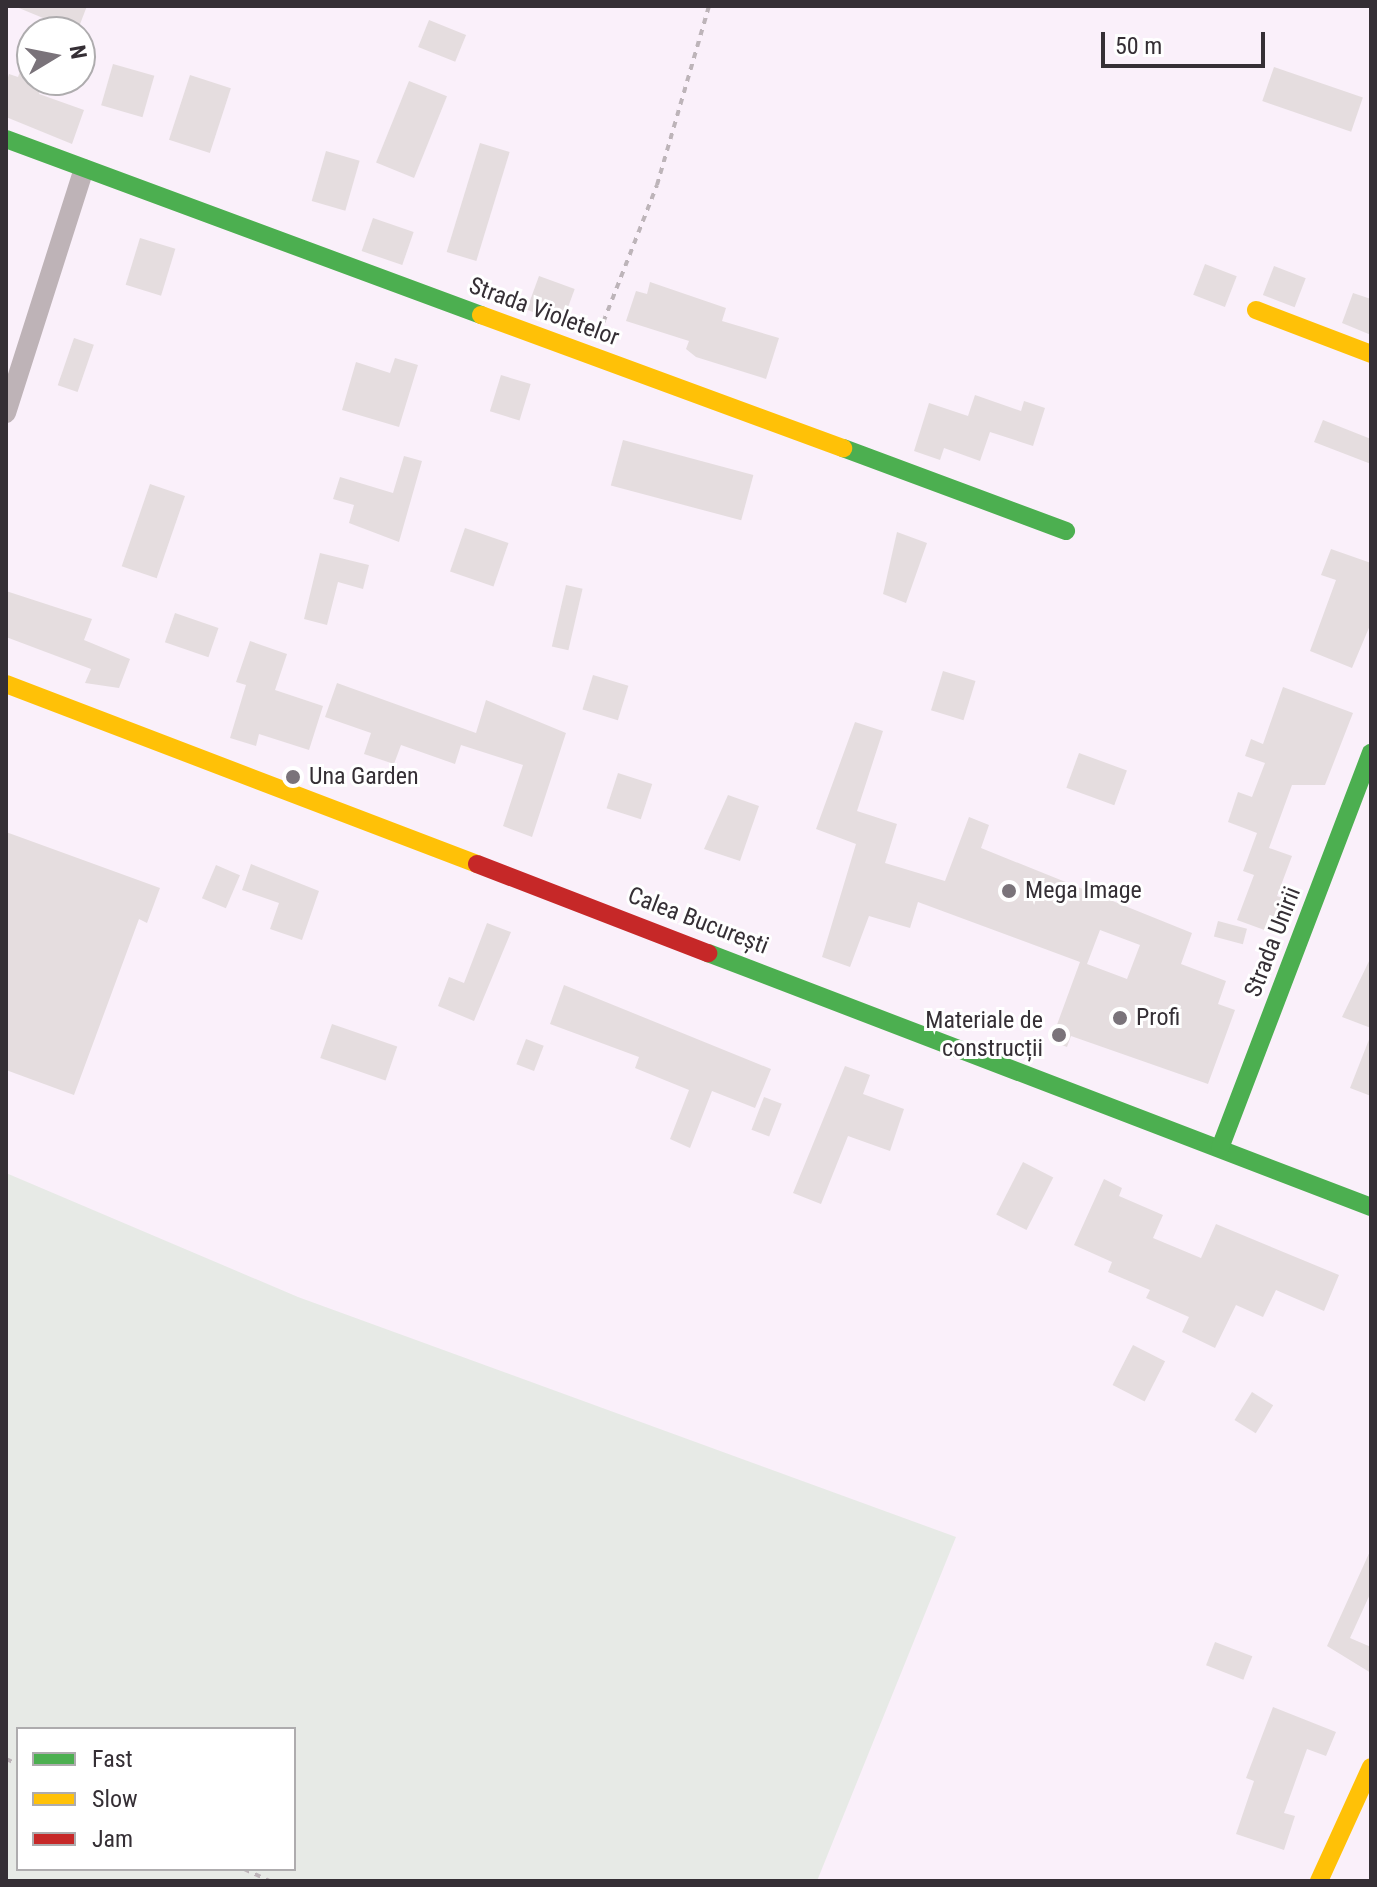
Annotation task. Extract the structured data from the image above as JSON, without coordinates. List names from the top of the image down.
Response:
{
  "streets": {
    "main road": ["Strada Violetelor", "Calea București", "Strada Unirii"]
  },
  "crossings": [
    ["Calea București", "Strada Unirii"]
  ],
  "places": [
    "Una Garden",
    "Mega Image",
    "Profi",
    "Materiale de construcții"
  ],
  "legend": ["Fast", "Slow", "Jam"],
  "scale_bar": "50 m",
  "north": "right"
}
